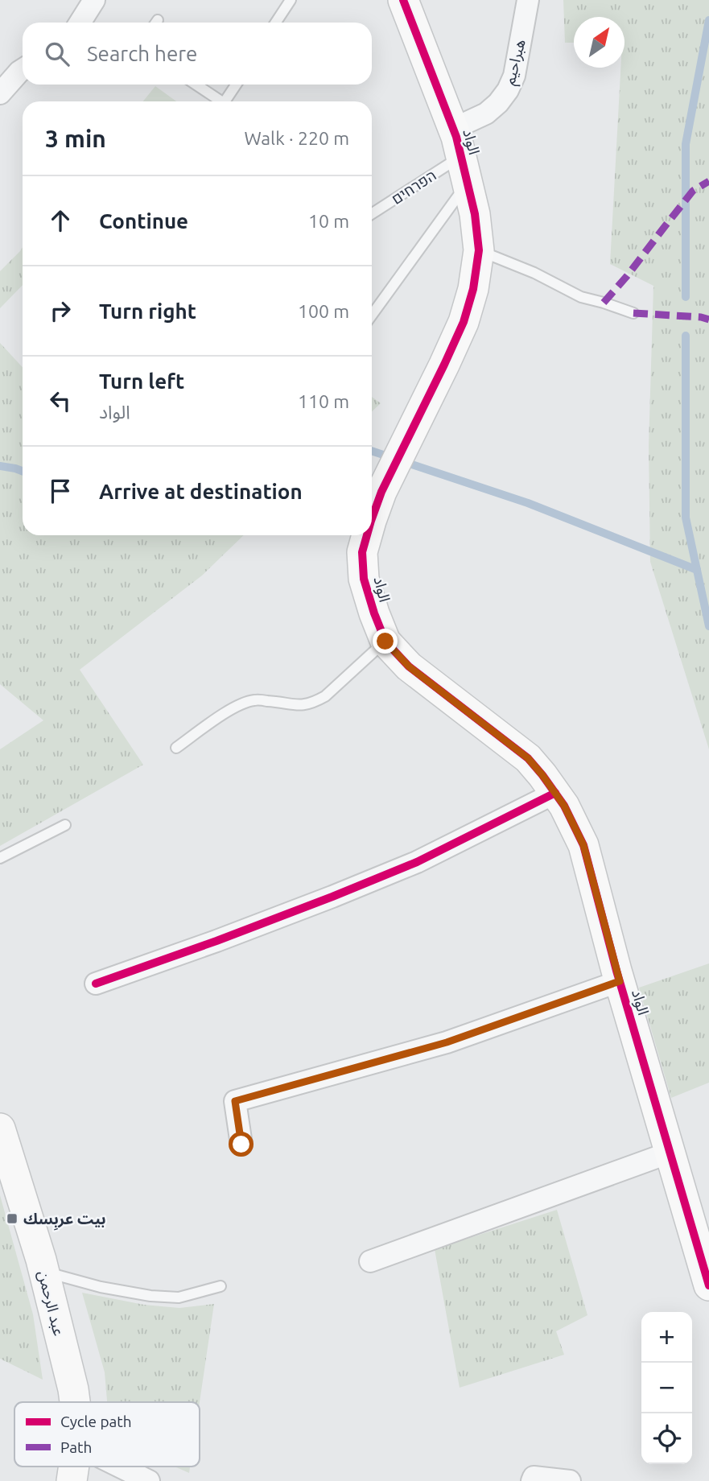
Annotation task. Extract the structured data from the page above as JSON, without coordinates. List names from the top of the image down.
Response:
{
  "streets": {
    "street": ["هبراحيم", "الواد", "عبد الرحمن"],
    "lane": ["הפרחים"]
  },
  "crossings": [
    ["هبراحيم", "الواد"],
    ["هبراحيم", "הפרחים"],
    ["الواد", "הפרחים"]
  ],
  "places": {
    "transit": ["بيت عربِسك"]
  },
  "legend": ["Cycle path", "Path"],
  "north": "top right",
  "page": {
    "search": "Search here",
    "heading": ["3 min", "Walk · 220 m"],
    "list": [
      ["Continue", "10 m"],
      ["Turn right", "100 m"],
      ["Turn left", "الواد", "110 m"],
      "Arrive at destination"
    ],
    "map_buttons": ["+", "−"]
  }
}
